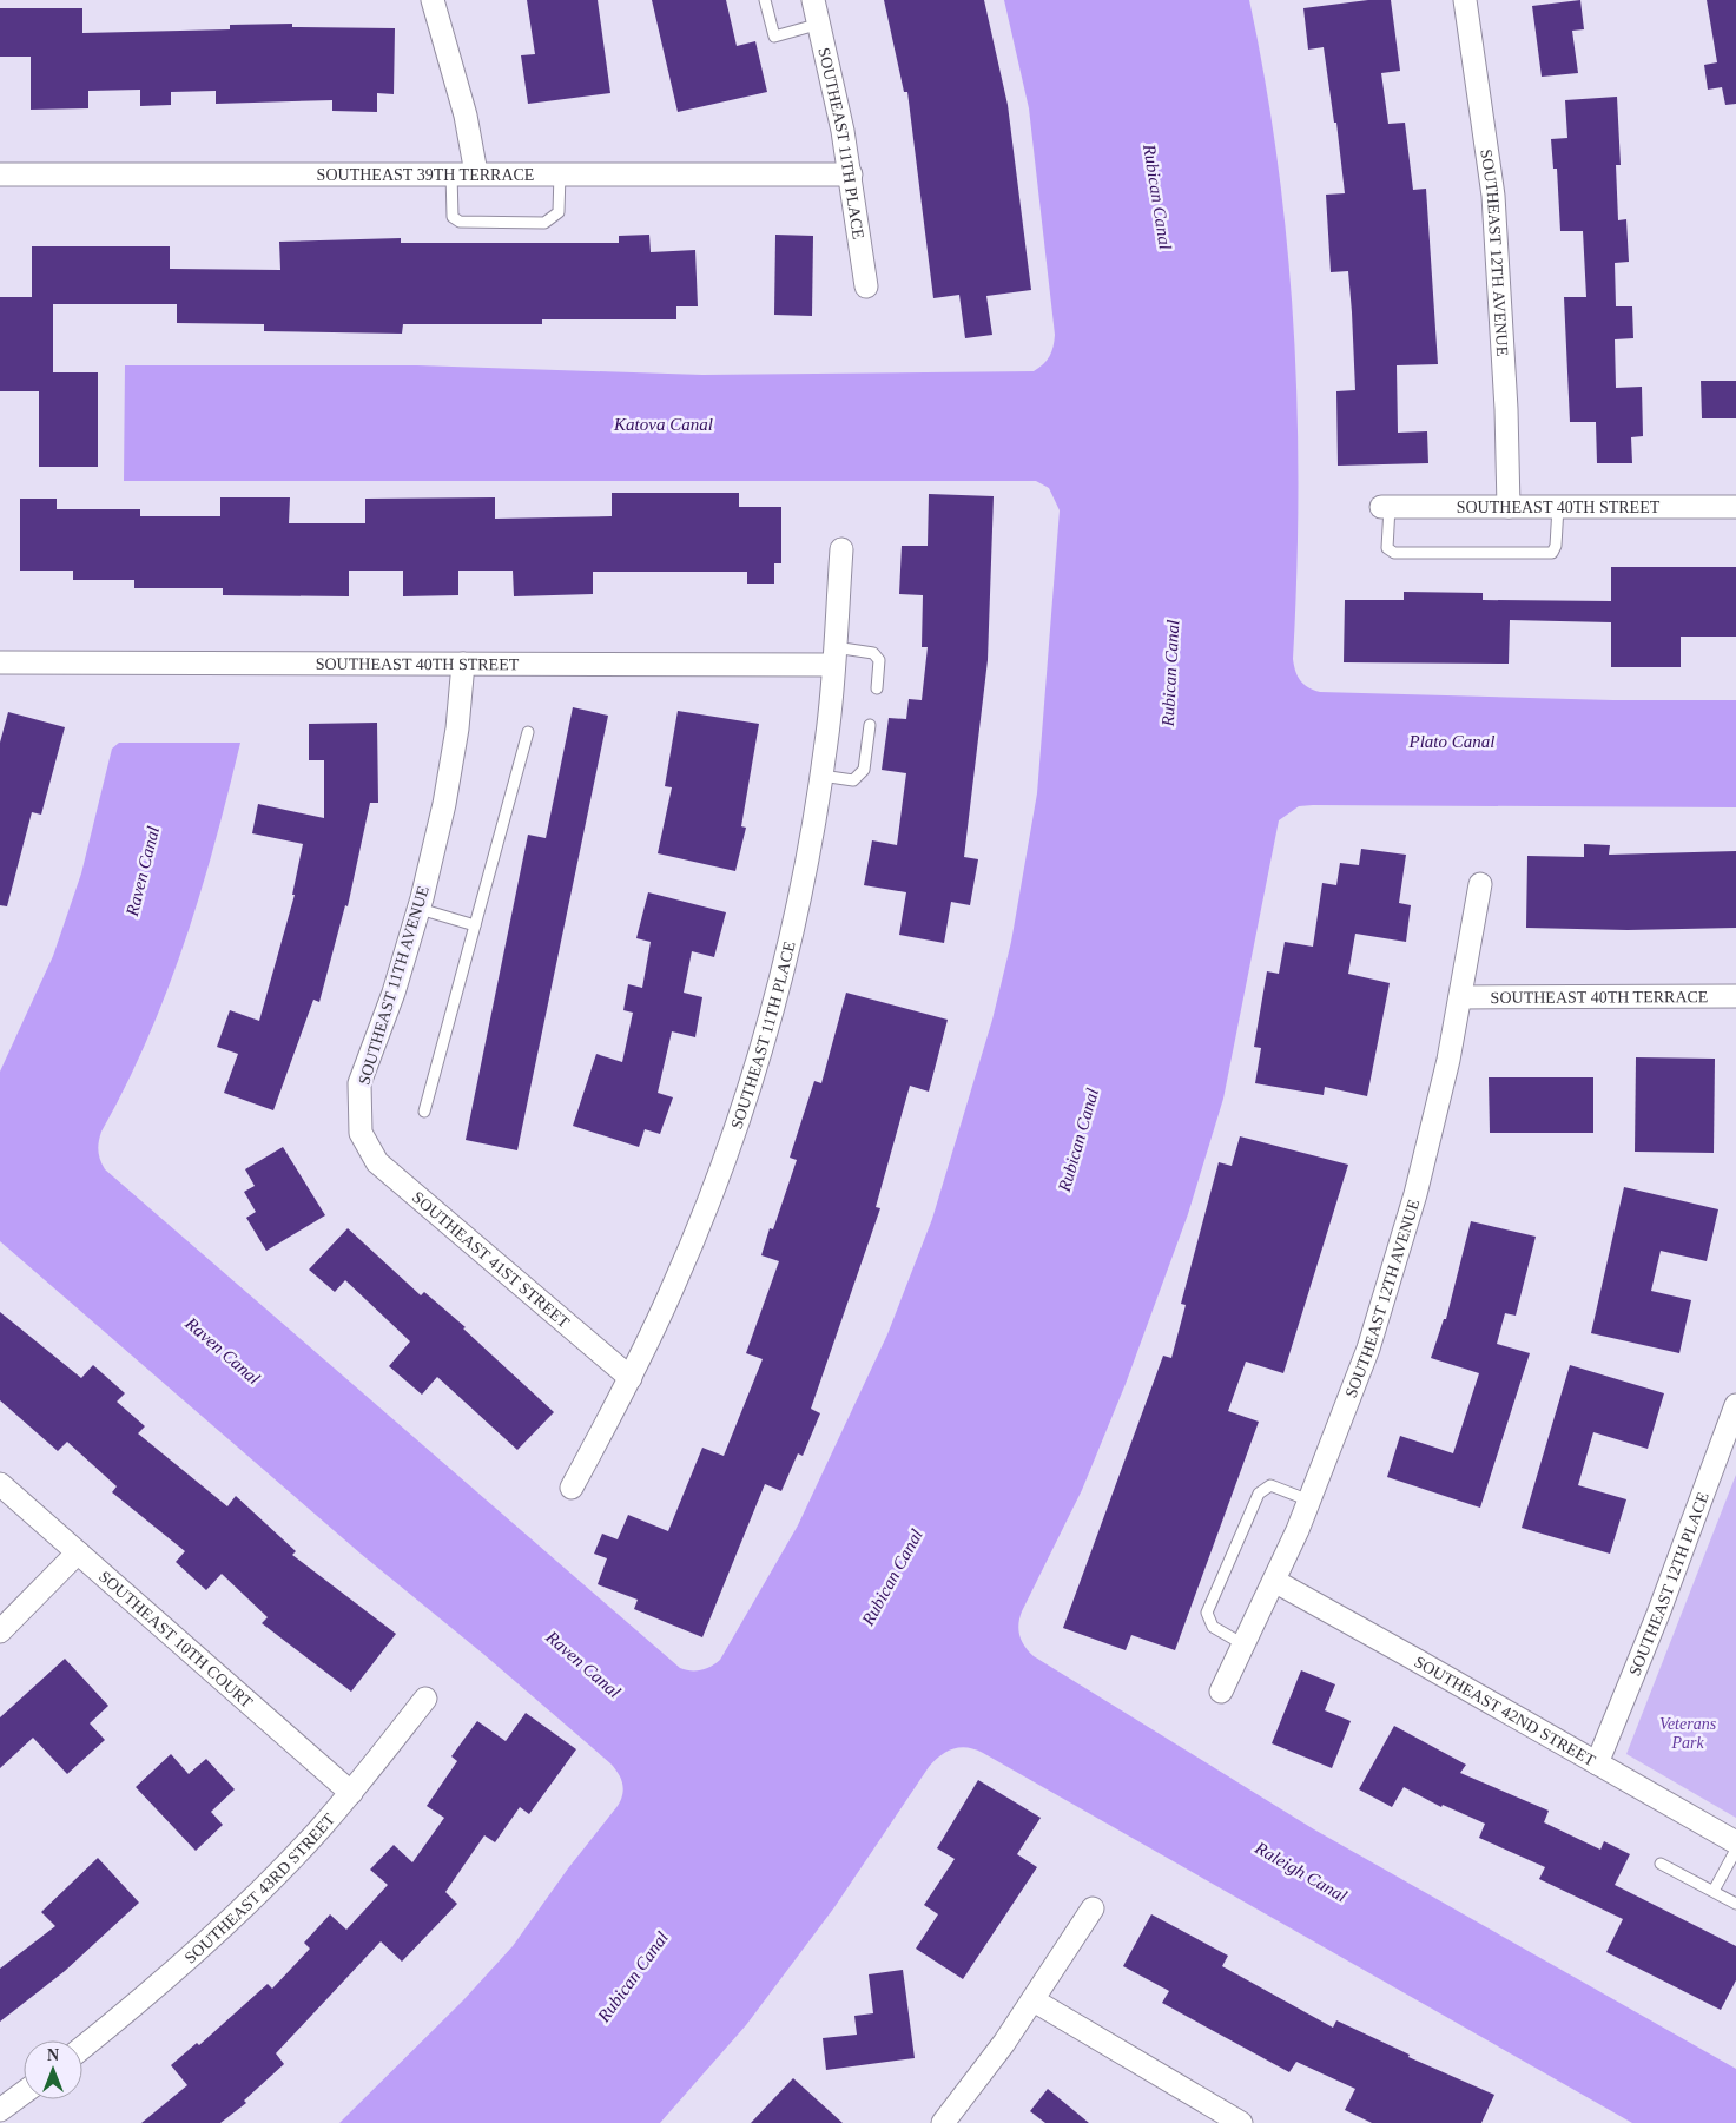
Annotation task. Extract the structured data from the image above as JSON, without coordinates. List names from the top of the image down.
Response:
{
  "streets": {
    "street": [
      "SOUTHEAST 11TH PLACE",
      "SOUTHEAST 39TH TERRACE",
      "SOUTHEAST 12TH AVENUE",
      "SOUTHEAST 40TH STREET",
      "SOUTHEAST 11TH AVENUE",
      "SOUTHEAST 40TH TERRACE",
      "SOUTHEAST 41ST STREET",
      "SOUTHEAST 12TH PLACE",
      "SOUTHEAST 10TH COURT",
      "SOUTHEAST 42ND STREET",
      "SOUTHEAST 43RD STREET"
    ]
  },
  "crossings": [
    ["SOUTHEAST 11TH PLACE", "SOUTHEAST 39TH TERRACE"],
    ["SOUTHEAST 11TH PLACE", "SOUTHEAST 40TH STREET"],
    ["SOUTHEAST 11TH PLACE", "SOUTHEAST 41ST STREET"],
    ["SOUTHEAST 12TH AVENUE", "SOUTHEAST 40TH STREET"],
    ["SOUTHEAST 12TH AVENUE", "SOUTHEAST 40TH TERRACE"],
    ["SOUTHEAST 12TH AVENUE", "SOUTHEAST 42ND STREET"],
    ["SOUTHEAST 40TH STREET", "SOUTHEAST 11TH AVENUE"],
    ["SOUTHEAST 11TH AVENUE", "SOUTHEAST 41ST STREET"],
    ["SOUTHEAST 12TH PLACE", "SOUTHEAST 42ND STREET"],
    ["SOUTHEAST 10TH COURT", "SOUTHEAST 43RD STREET"]
  ],
  "water": [
    "Rubican Canal",
    "Katova Canal",
    "Plato Canal",
    "Raven Canal",
    "Raleigh Canal"
  ],
  "parks": ["Veterans Park"],
  "north": "top"
}
